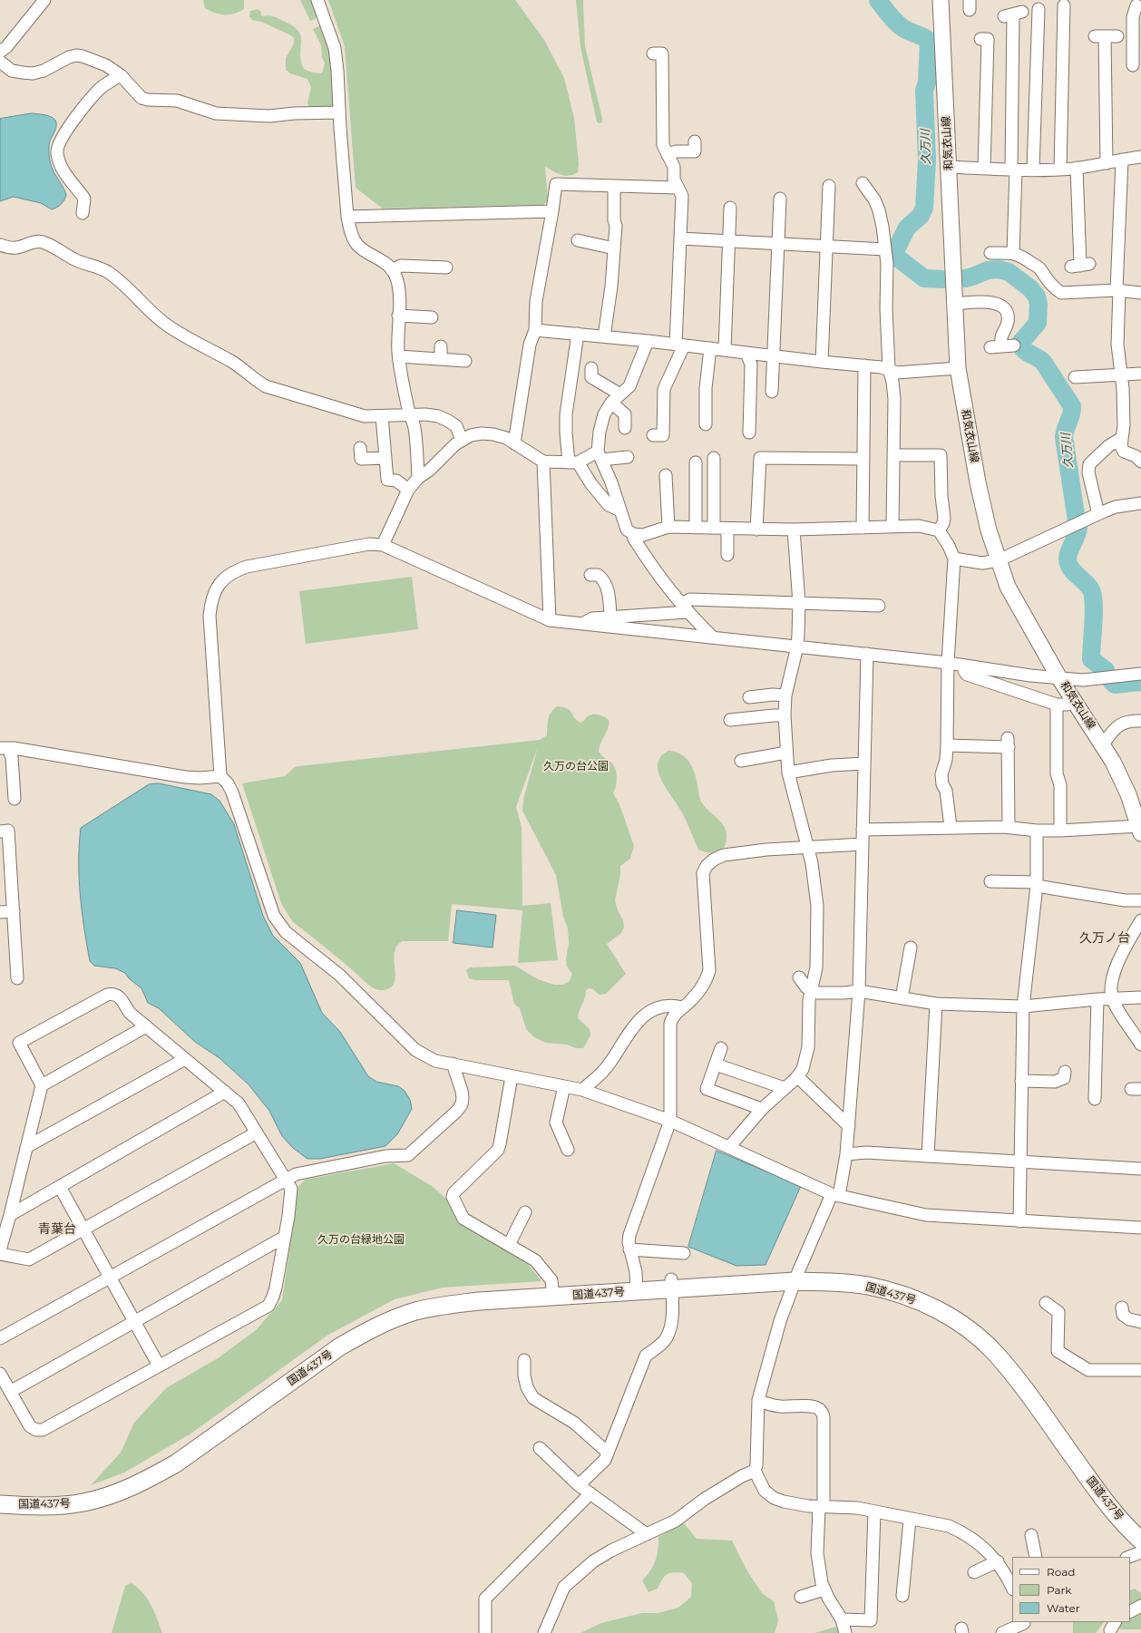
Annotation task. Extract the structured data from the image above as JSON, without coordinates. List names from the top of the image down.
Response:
{
  "streets": {
    "highway": ["国道437号"],
    "main road": ["和気衣山線"]
  },
  "districts": ["久万ノ台", "青葉台"],
  "water": ["久万川"],
  "parks": ["久万の台公園", "久万の台緑地公園"],
  "legend": ["Road", "Park", "Water"]
}
